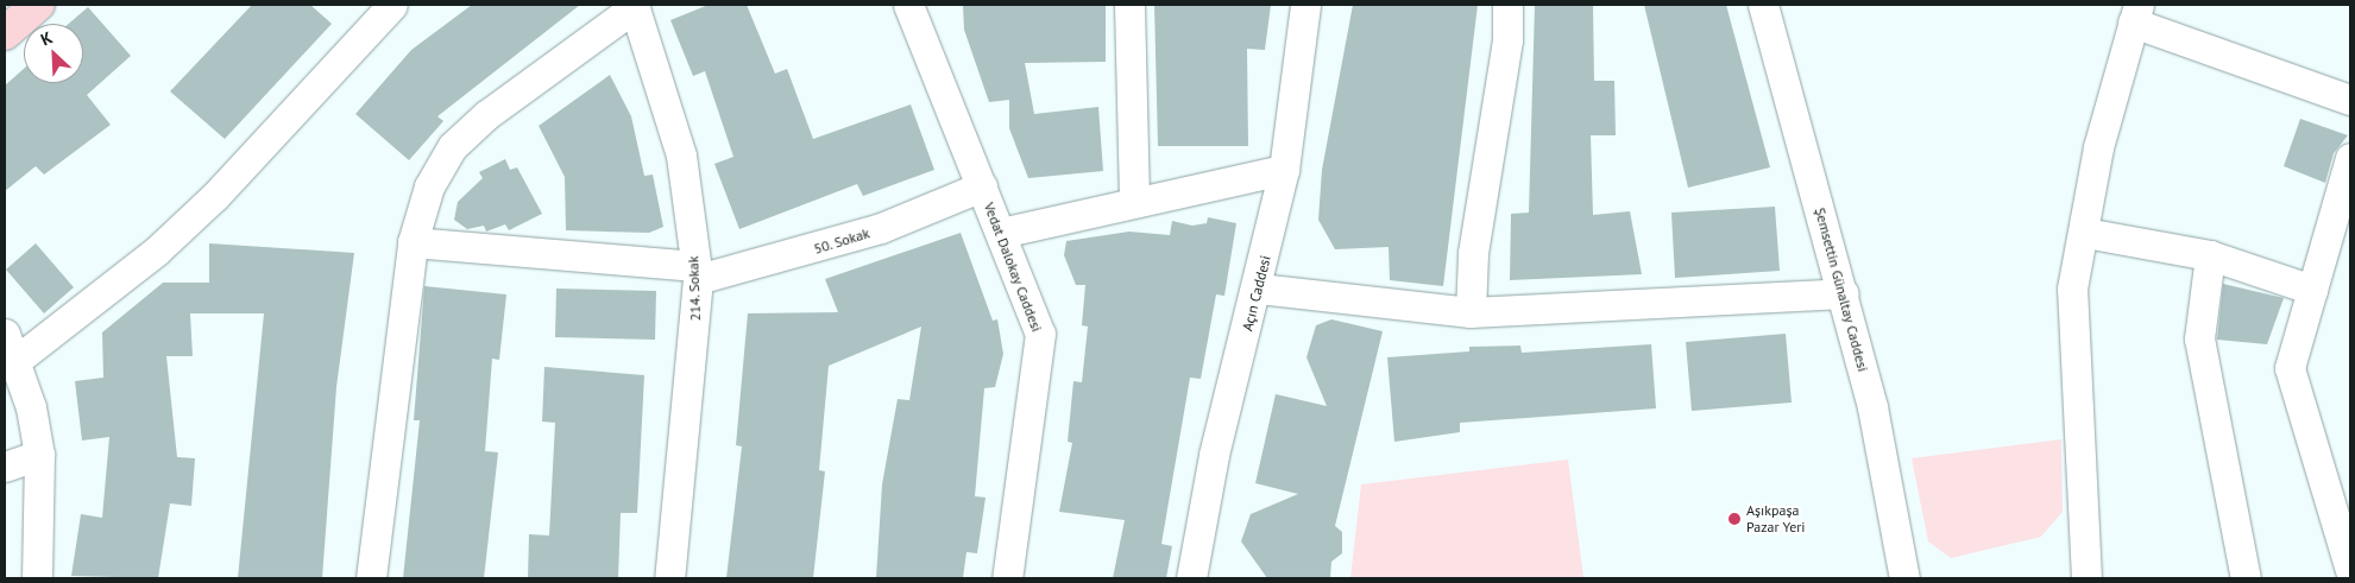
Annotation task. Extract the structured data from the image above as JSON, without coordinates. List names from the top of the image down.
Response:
{
  "streets": {
    "street": [
      "50. Sokak",
      "Vedat Dalokay Caddesi",
      "214. Sokak",
      "Şemsettin Günaltay Caddesi",
      "Açın Caddesi"
    ]
  },
  "crossings": [
    ["50. Sokak", "Vedat Dalokay Caddesi"],
    ["50. Sokak", "214. Sokak"]
  ],
  "places": ["Aşıkpaşa Pazar Yeri"],
  "north": "top left"
}
